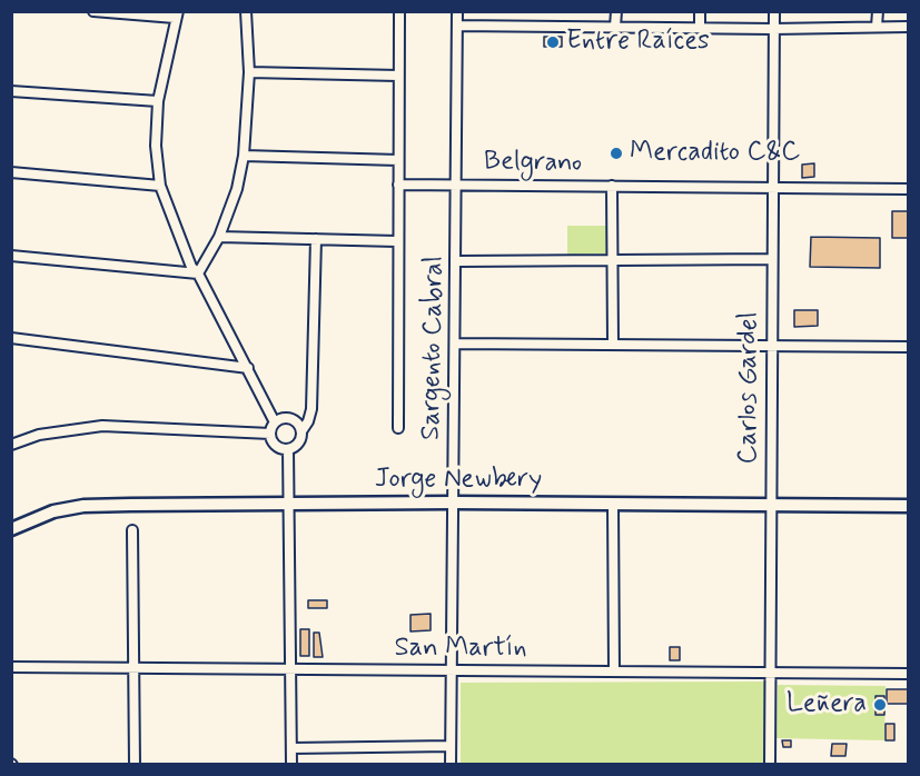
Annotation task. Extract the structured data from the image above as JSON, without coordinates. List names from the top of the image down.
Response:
{
  "streets": {
    "main road": ["Jorge Newbery"],
    "street": [
      "Belgrano",
      "Sargento Cabral",
      "Carlos Gardel",
      "San Martín"
    ]
  },
  "crossings": [
    ["Belgrano", "Sargento Cabral"],
    ["Belgrano", "Carlos Gardel"],
    ["Sargento Cabral", "Jorge Newbery"],
    ["Sargento Cabral", "San Martín"],
    ["Carlos Gardel", "Jorge Newbery"],
    ["Carlos Gardel", "San Martín"]
  ],
  "places": ["Entre Raíces", "Mercadito C&C", "Leñera"]
}
